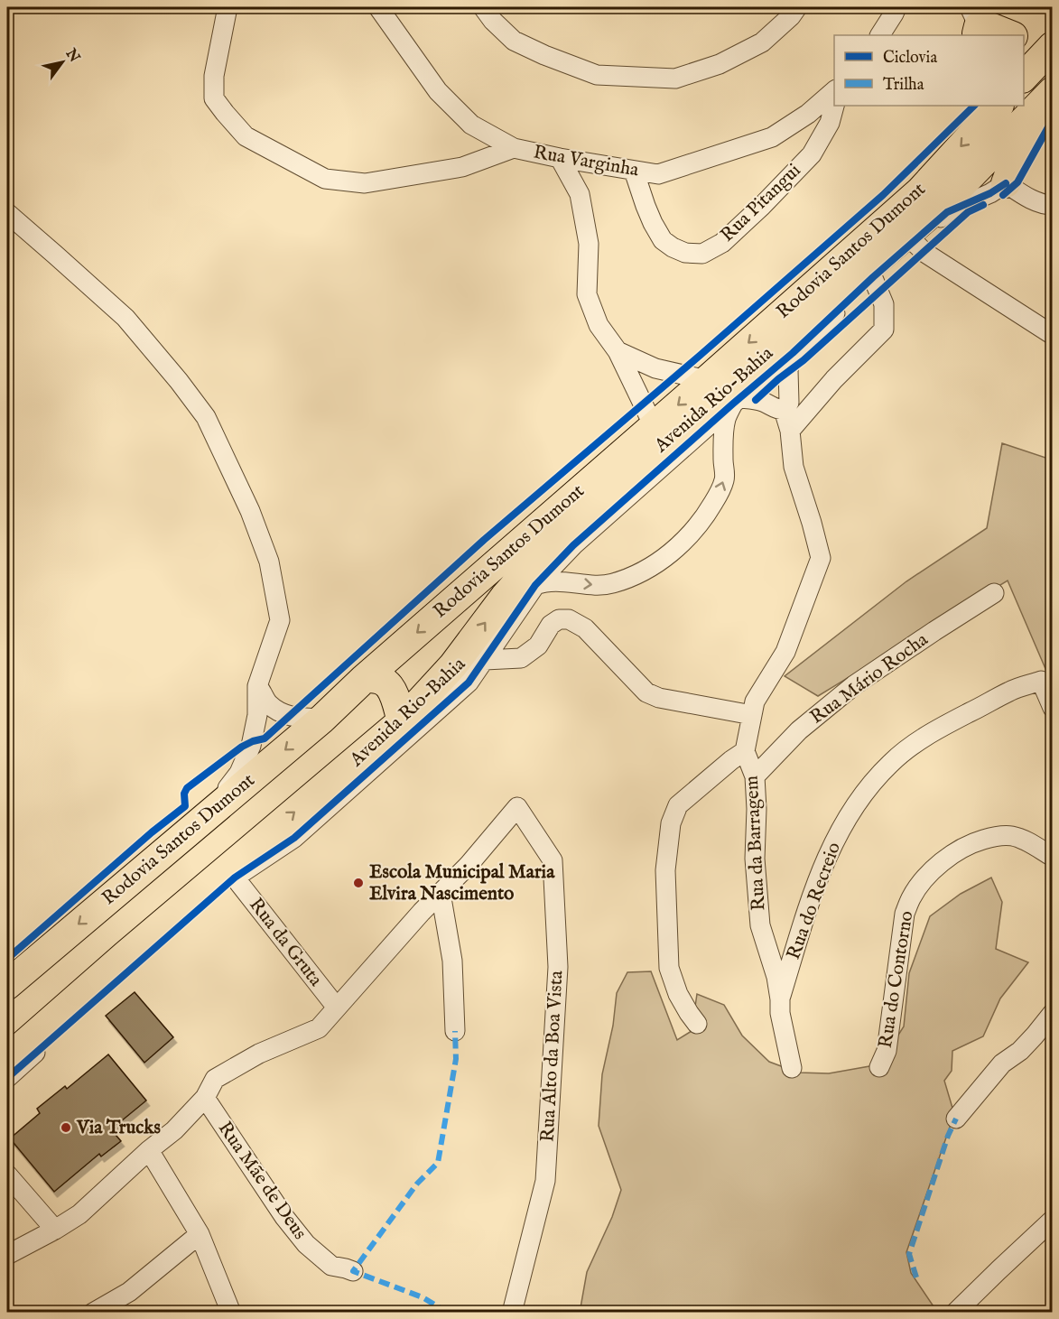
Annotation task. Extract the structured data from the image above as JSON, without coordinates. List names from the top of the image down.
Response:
{
  "streets": {
    "highway": ["Rodovia Santos Dumont"],
    "street": [
      "Rua Varginha",
      "Rua Pitangui",
      "Avenida Rio-Bahia",
      "Rua Mário Rocha",
      "Rua da Barragem",
      "Rua do Recreio",
      "Rua da Gruta",
      "Rua do Contorno",
      "Rua Alto da Boa Vista",
      "Rua Mãe de Deus"
    ]
  },
  "crossings": [
    ["Rua Varginha", "Rua Pitangui"],
    ["Rodovia Santos Dumont", "Avenida Rio-Bahia"],
    ["Avenida Rio-Bahia", "Rua da Barragem"],
    ["Avenida Rio-Bahia", "Rua da Gruta"],
    ["Rua Mário Rocha", "Rua da Barragem"],
    ["Rua da Barragem", "Rua do Recreio"],
    ["Rua da Gruta", "Rua Alto da Boa Vista"],
    ["Rua da Gruta", "Rua Mãe de Deus"]
  ],
  "places": ["Escola Municipal Maria Elvira Nascimento", "Via Trucks"],
  "legend": ["Ciclovia", "Trilha"],
  "north": "top right"
}
